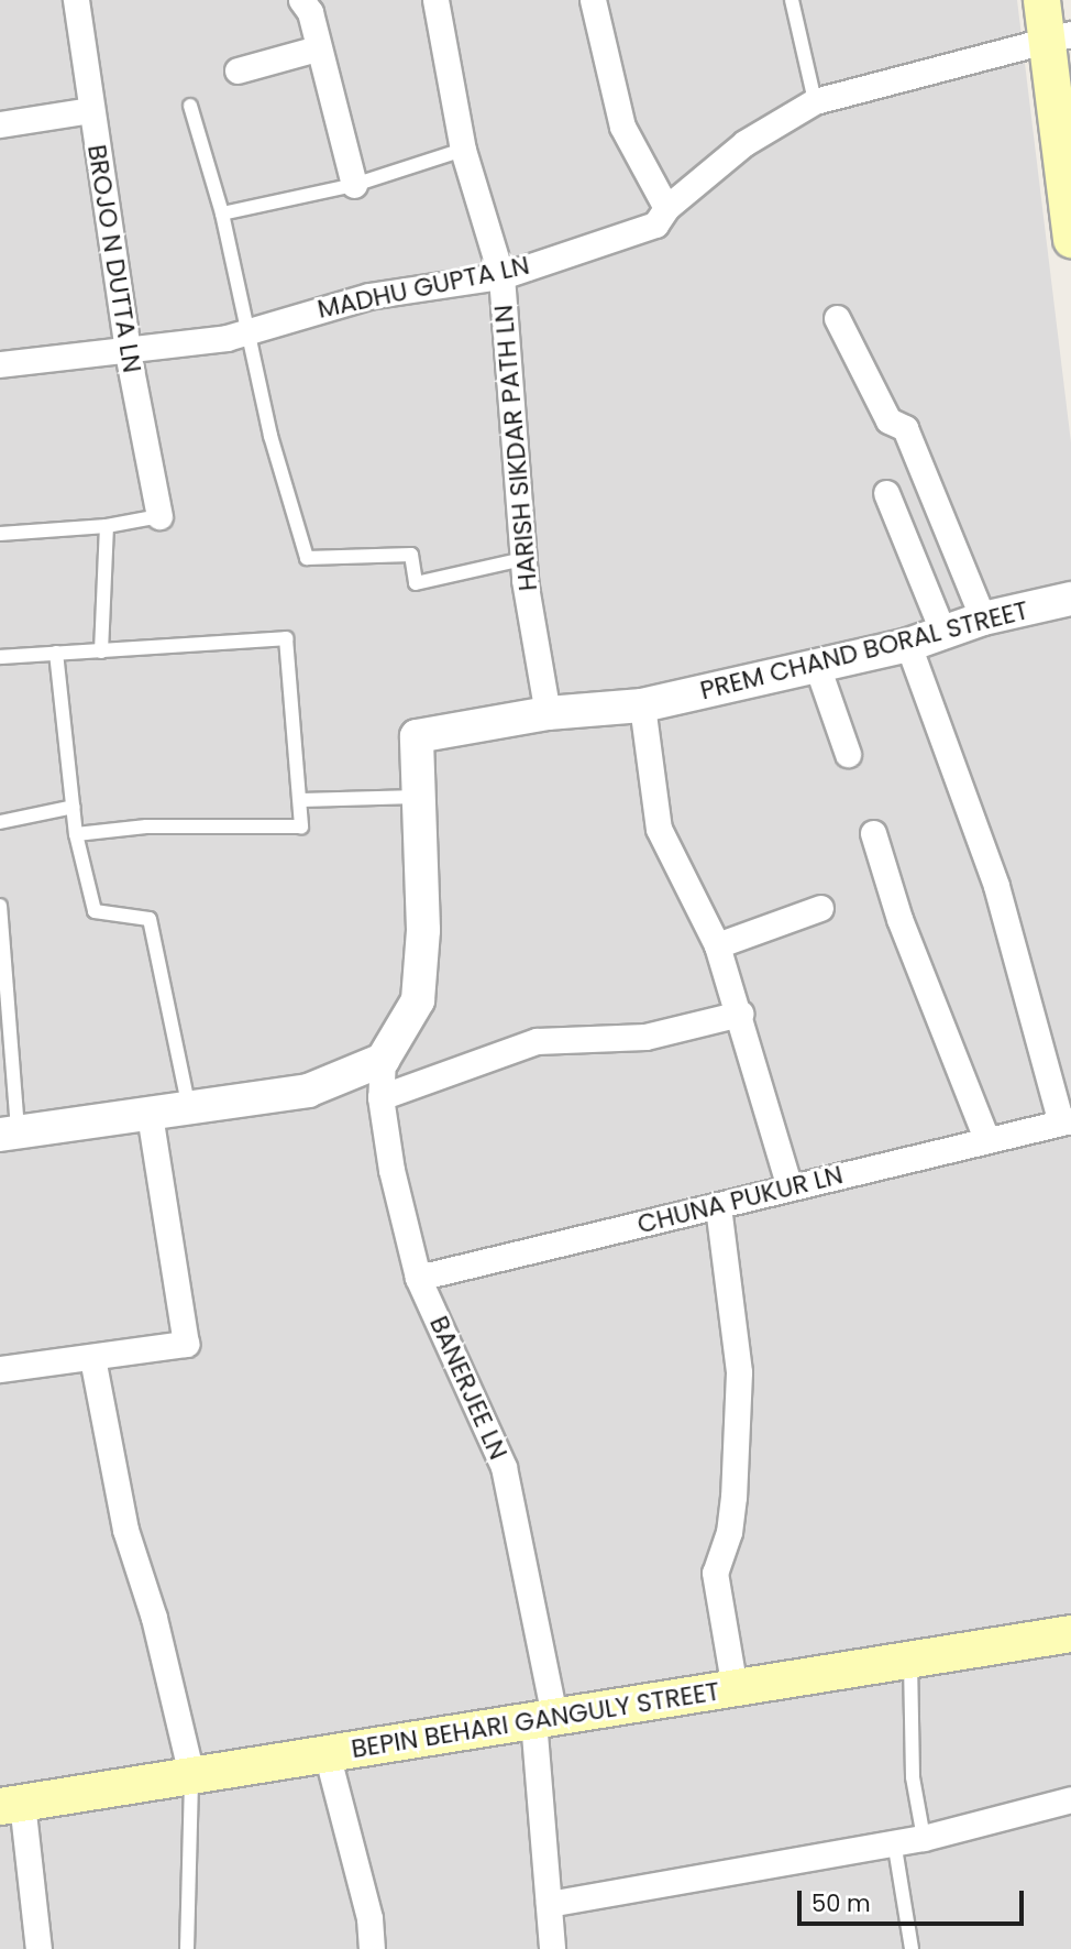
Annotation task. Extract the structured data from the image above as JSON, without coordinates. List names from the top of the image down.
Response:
{
  "streets": {
    "main road": ["BEPIN BEHARI GANGULY STREET"],
    "street": [
      "BROJO N DUTTA LN",
      "MADHU GUPTA LN",
      "HARISH SIKDAR PATH LN",
      "PREM CHAND BORAL STREET",
      "CHUNA PUKUR LN",
      "BANERJEE LN"
    ]
  },
  "crossings": [
    ["BROJO N DUTTA LN", "MADHU GUPTA LN"],
    ["MADHU GUPTA LN", "HARISH SIKDAR PATH LN"],
    ["HARISH SIKDAR PATH LN", "PREM CHAND BORAL STREET"],
    ["PREM CHAND BORAL STREET", "BANERJEE LN"],
    ["CHUNA PUKUR LN", "BANERJEE LN"],
    ["BANERJEE LN", "BEPIN BEHARI GANGULY STREET"]
  ],
  "scale_bar": "50 m"
}
